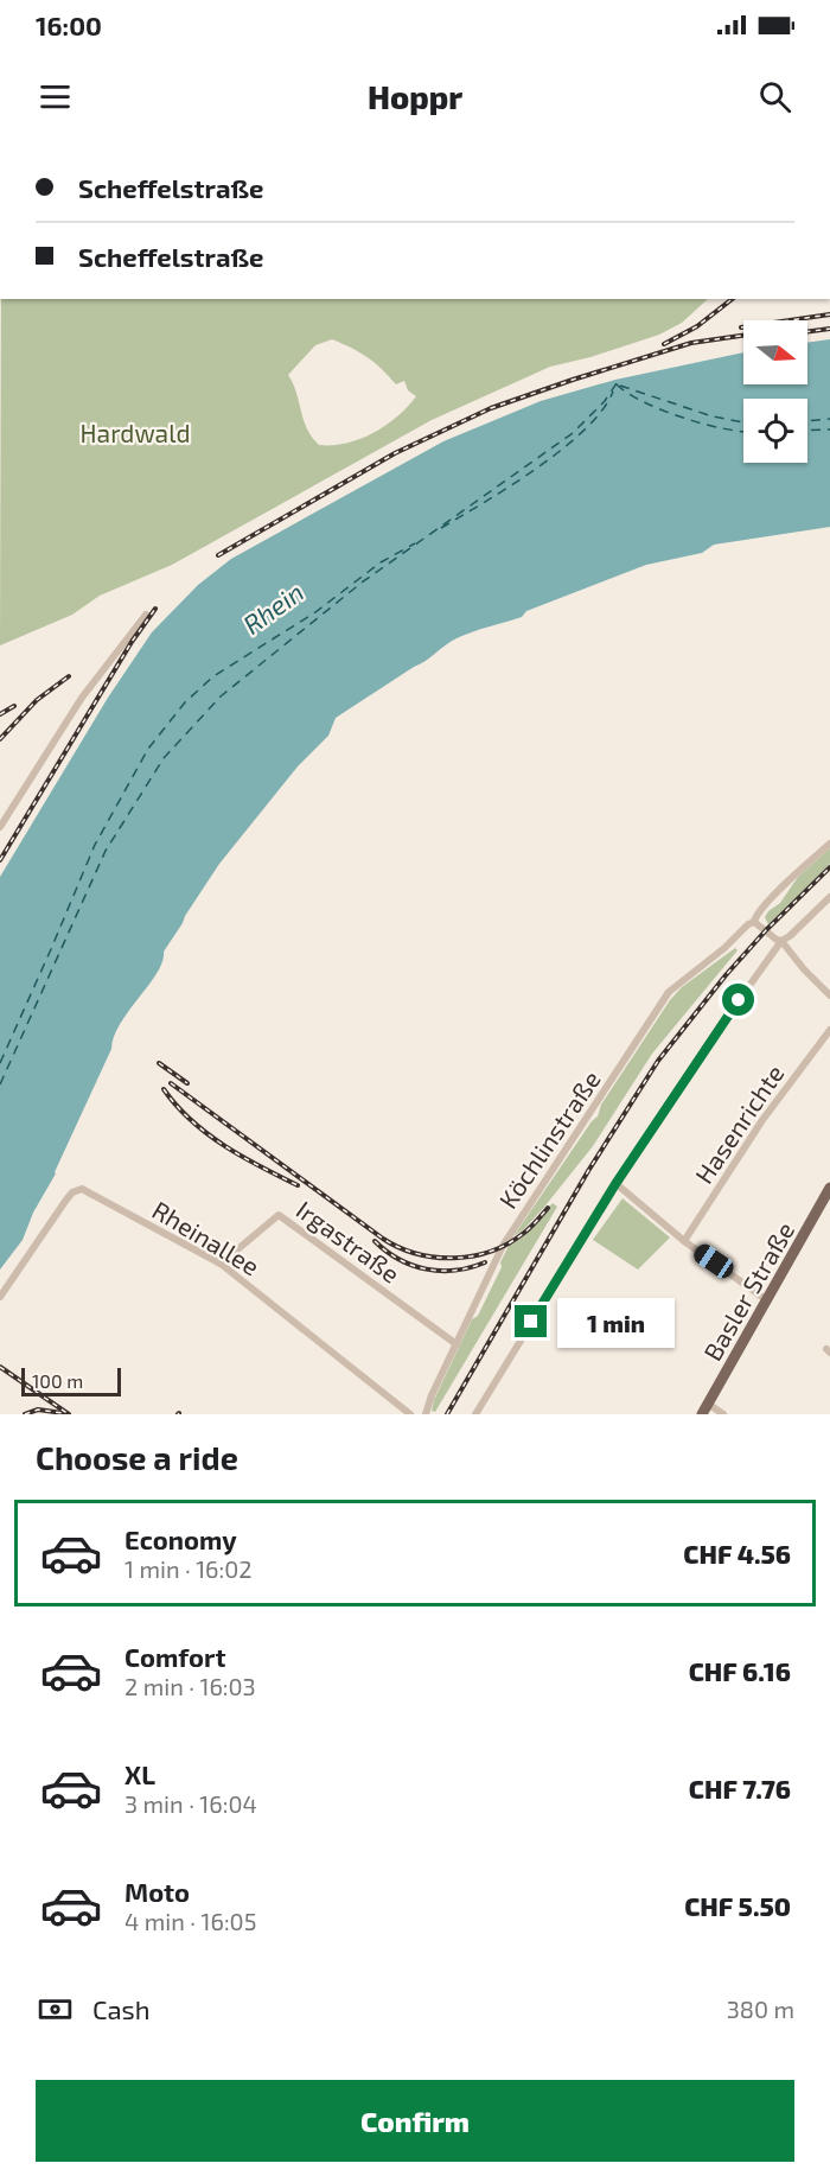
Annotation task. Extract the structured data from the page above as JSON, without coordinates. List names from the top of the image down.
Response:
{
  "streets": {
    "main road": ["Basler Straße"],
    "street": [
      "Hasenrichte",
      "Köchlinstraße",
      "Rheinallee",
      "Irgastraße"
    ]
  },
  "crossings": [
    ["Köchlinstraße", "Irgastraße"],
    ["Rheinallee", "Irgastraße"]
  ],
  "water": ["Rhein"],
  "parks": ["Hardwald"],
  "scale_bar": "100 m",
  "north": "right",
  "page": {
    "status": "16:00",
    "header": "Hoppr",
    "banner": ["Scheffelstraße", "Scheffelstraße"],
    "bubble": "1 min",
    "scale": "100 m",
    "heading": "Choose a ride",
    "list": [
      {
        "name": "Economy",
        "note": "1 min · 16:02",
        "value": "CHF 4.56"
      },
      {
        "name": "Comfort",
        "note": "2 min · 16:03",
        "value": "CHF 6.16"
      },
      {
        "name": "XL",
        "note": "3 min · 16:04",
        "value": "CHF 7.76"
      },
      {
        "name": "Moto",
        "note": "4 min · 16:05",
        "value": "CHF 5.50"
      }
    ],
    "pay": ["Cash", "380 m"],
    "buttons": "Confirm"
  }
}
